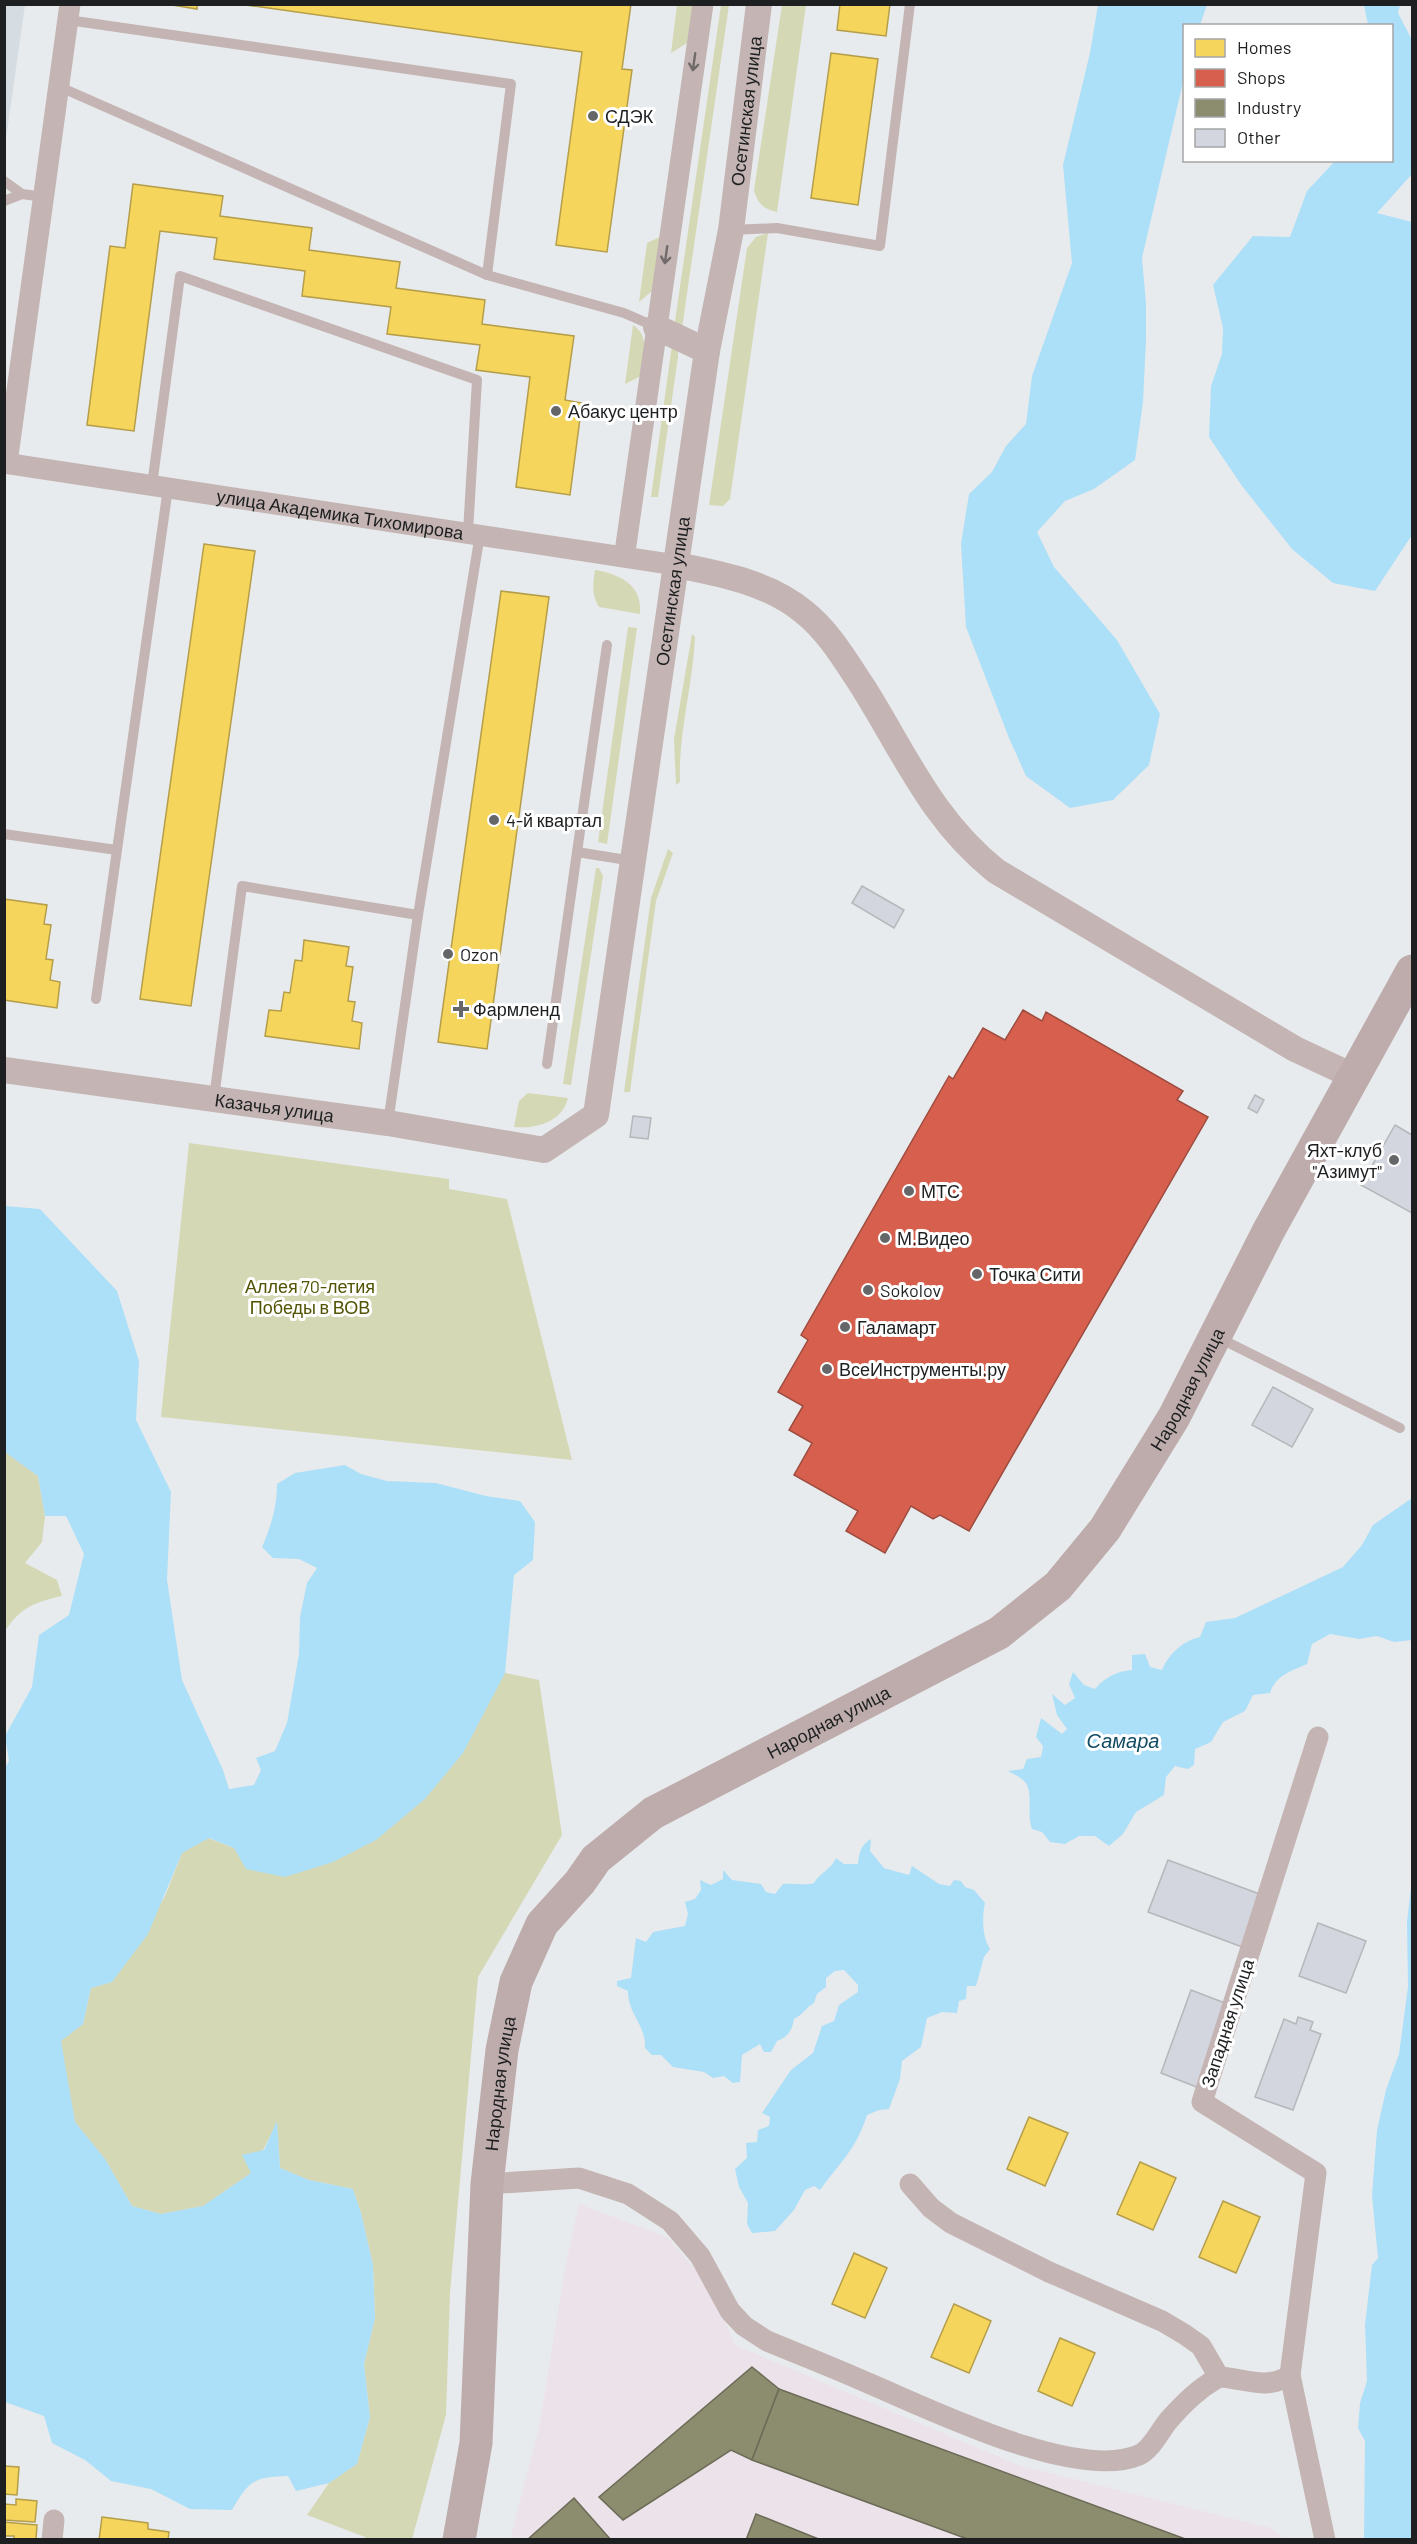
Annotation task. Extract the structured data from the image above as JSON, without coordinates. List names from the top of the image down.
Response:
{
  "streets": {
    "main road": ["Народная улица"],
    "street": [
      "Осетинская улица",
      "улица Академика Тихомирова",
      "Казачья улица",
      "Западная улица"
    ]
  },
  "crossings": [
    ["Осетинская улица", "улица Академика Тихомирова"],
    ["Осетинская улица", "Казачья улица"]
  ],
  "water": ["Самара"],
  "parks": ["Аллея 70-летия Победы в ВОВ"],
  "places": {
    "other": [
      "СДЭК",
      "Абакус центр",
      "4-й квартал",
      "Ozon",
      "Яхт-клуб \"Азимут\"",
      "МТС",
      "М.Видео",
      "Точка Сити",
      "Sokolov",
      "Галамарт",
      "ВсеИнструменты.ру"
    ],
    "health": ["Фармленд"]
  },
  "legend": [
    "Homes",
    "Shops",
    "Industry",
    "Other"
  ]
}
